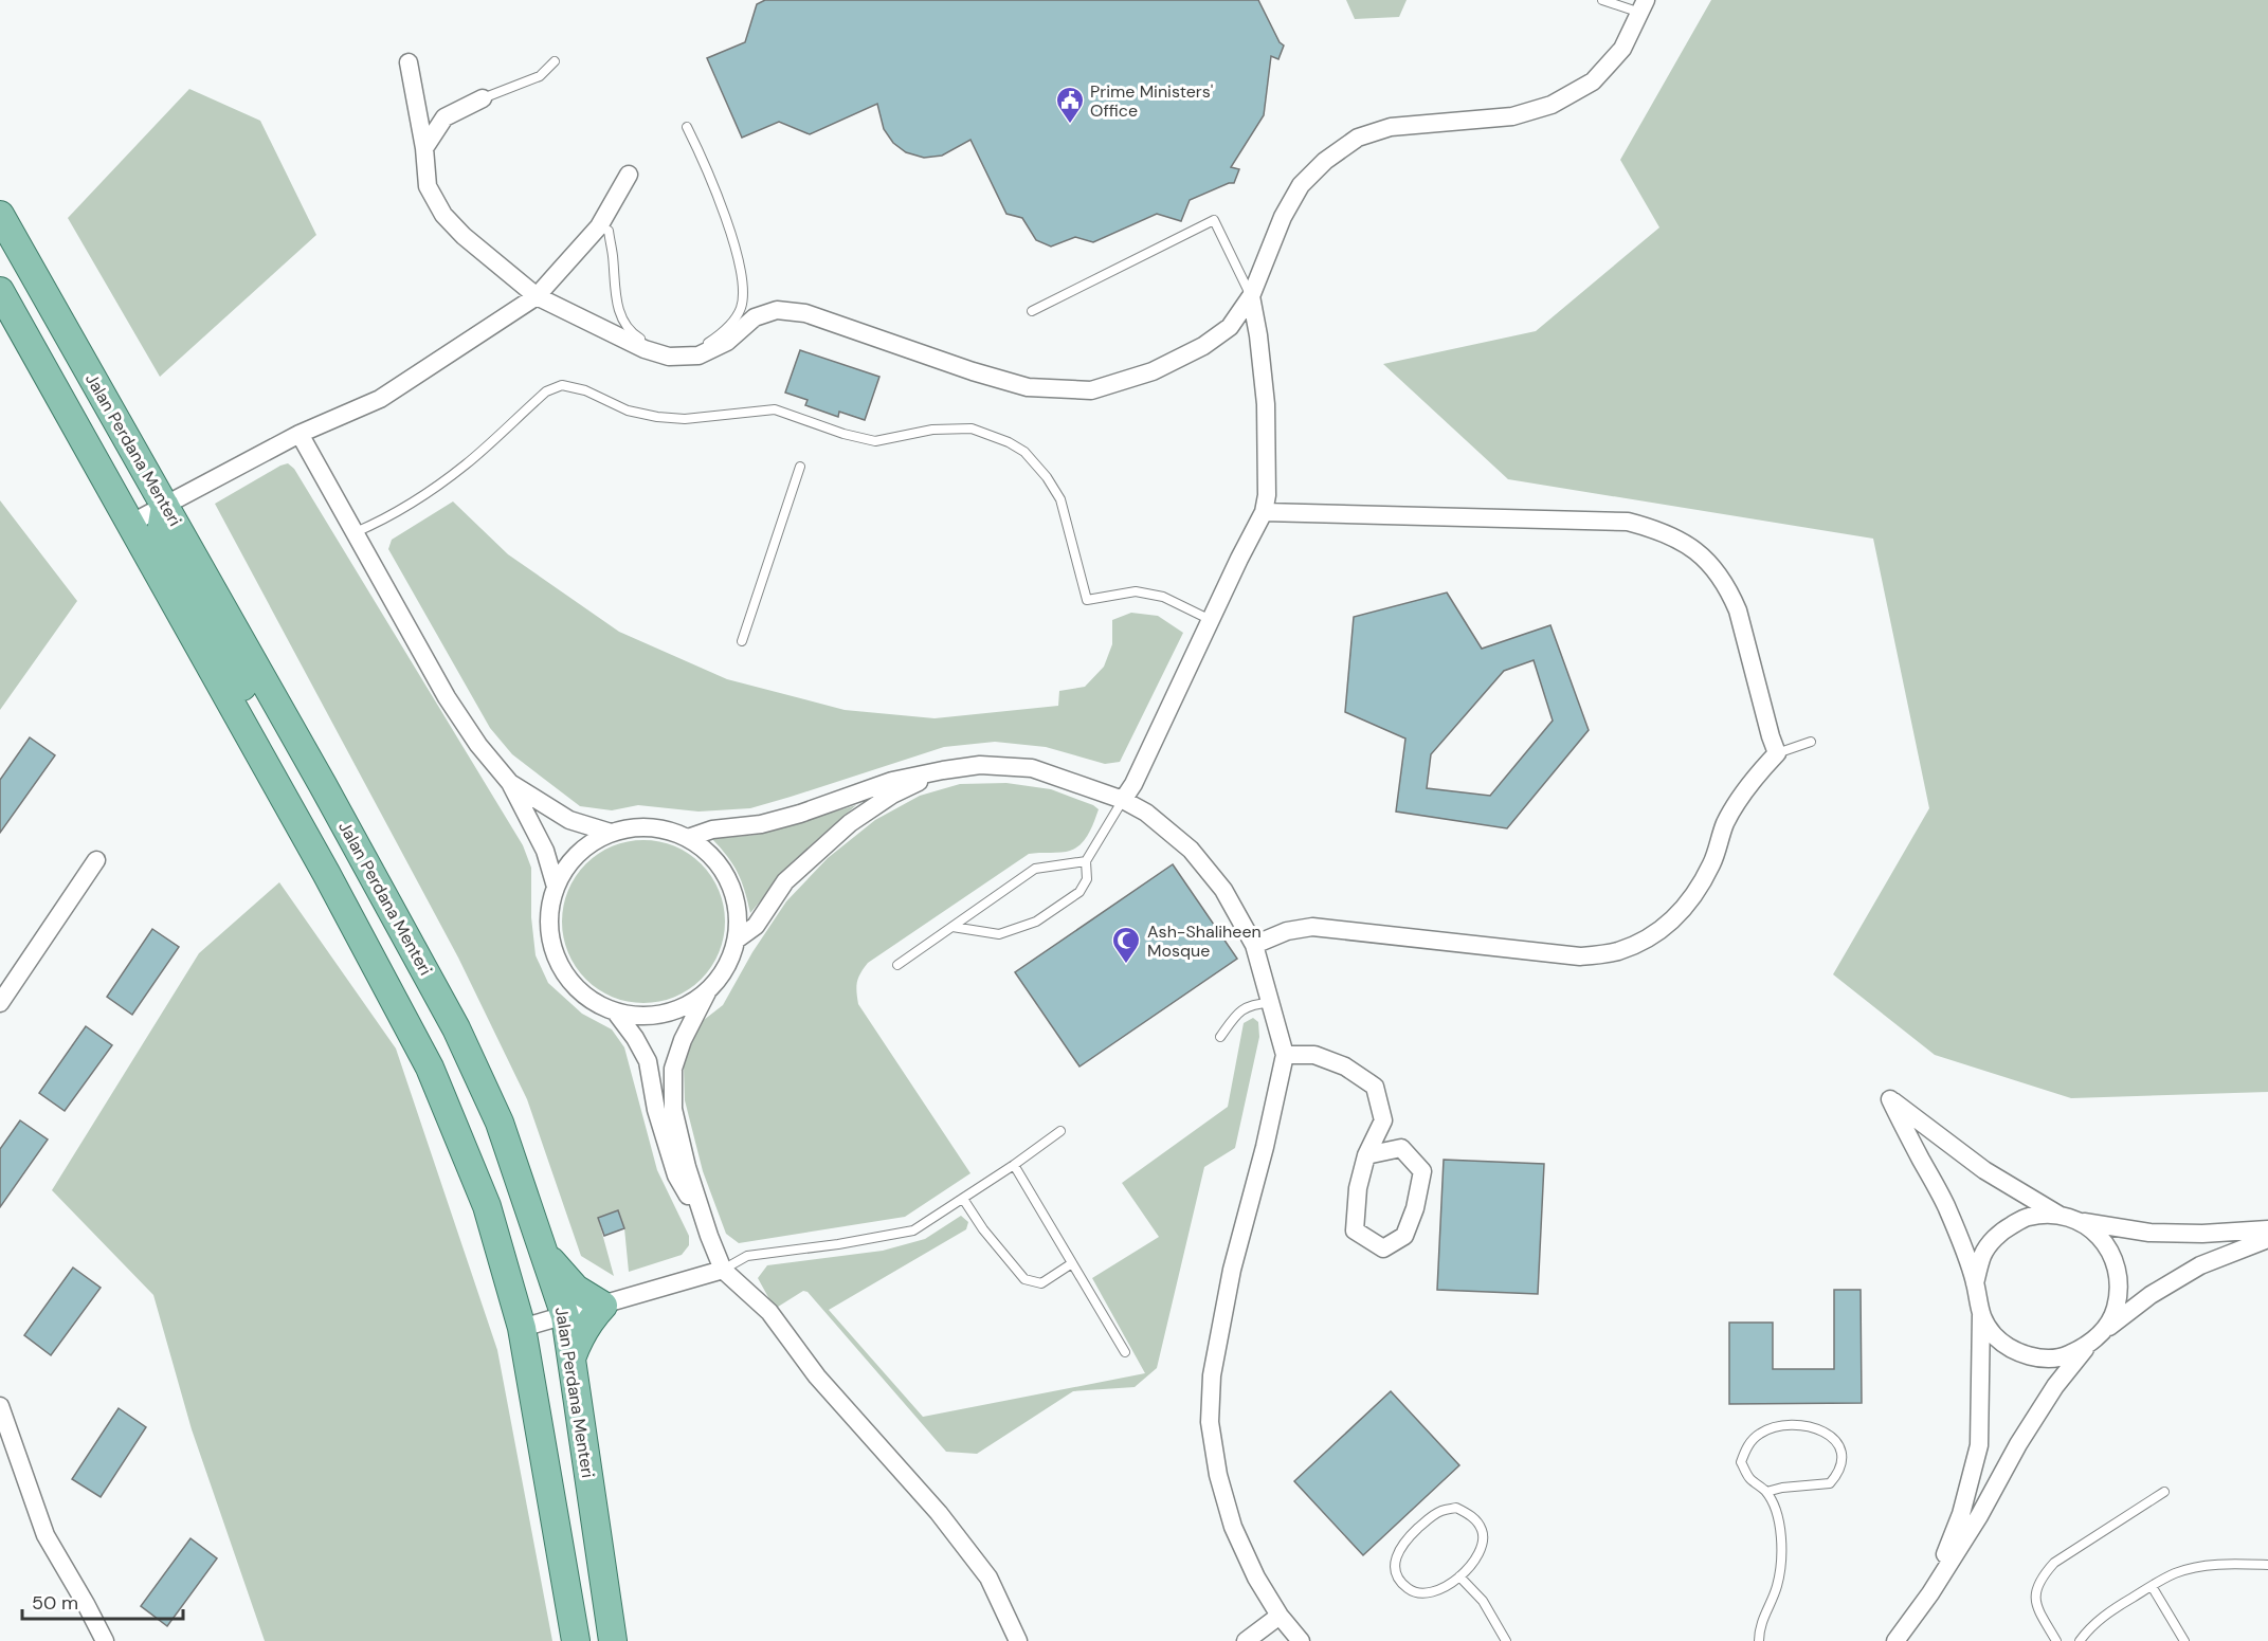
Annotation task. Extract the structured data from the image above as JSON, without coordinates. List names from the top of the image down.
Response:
{
  "streets": {
    "main road": ["Jalan Perdana Menteri"]
  },
  "places": {
    "public building": ["Prime Ministers' Office"],
    "mosque": ["Ash-Shaliheen Mosque"]
  },
  "scale_bar": "50 m"
}
